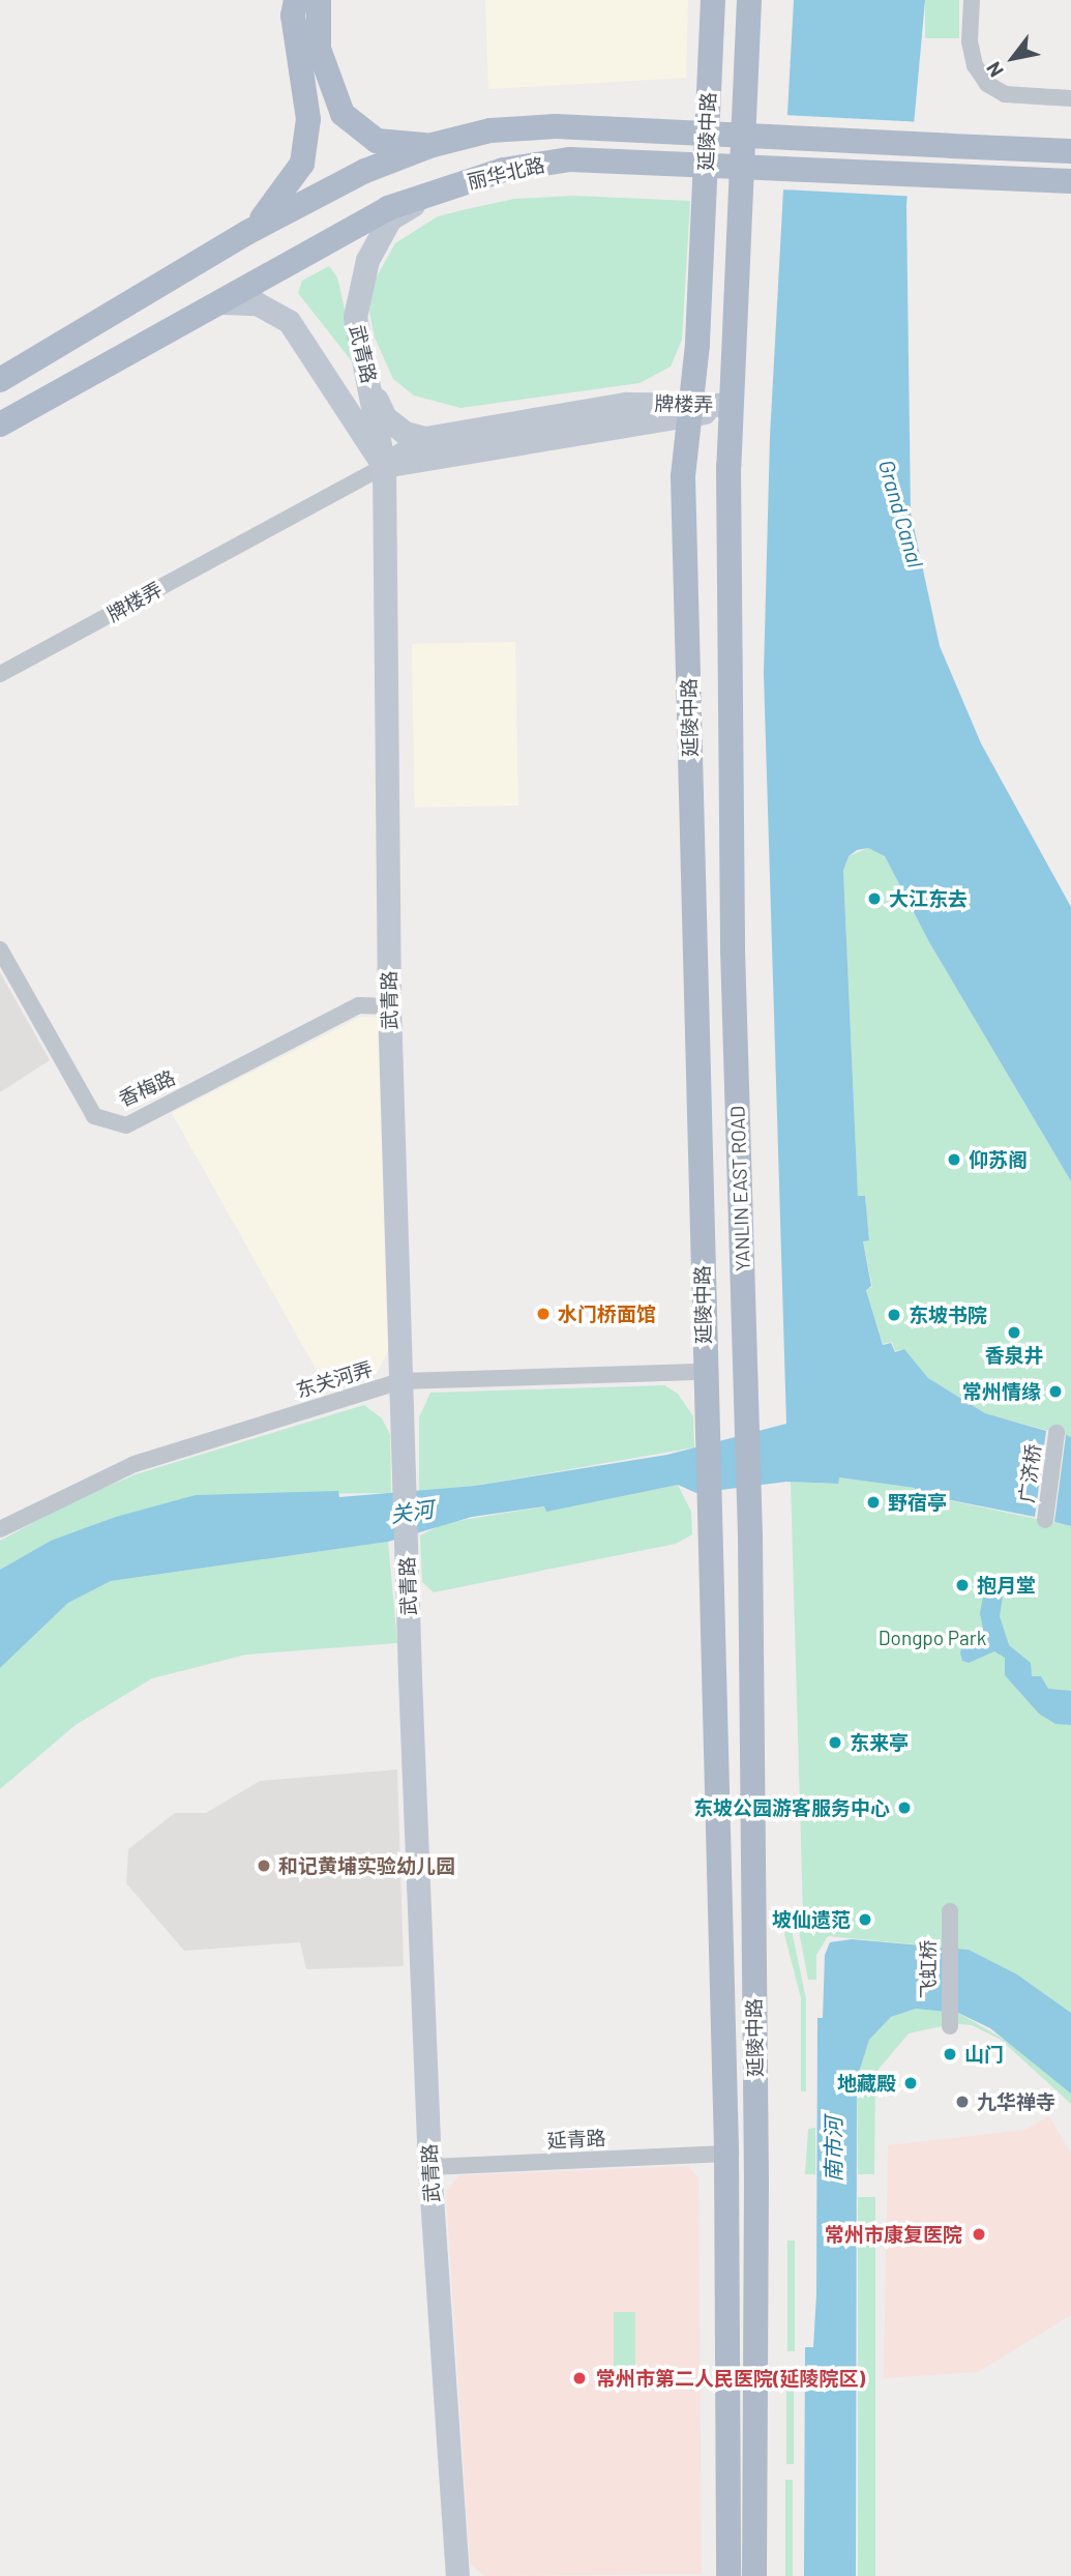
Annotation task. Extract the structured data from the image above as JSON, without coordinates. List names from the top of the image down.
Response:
{
  "streets": {
    "main road": ["延陵中路", "丽华北路"],
    "street": [
      "武青路",
      "牌楼弄",
      "香梅路",
      "东关河弄",
      "广济桥",
      "飞虹桥",
      "延青路"
    ]
  },
  "crossings": [
    ["延陵中路", "牌楼弄"],
    ["延陵中路", "东关河弄"],
    ["延陵中路", "延青路"],
    ["丽华北路", "武青路"],
    ["武青路", "牌楼弄"],
    ["武青路", "香梅路"],
    ["武青路", "东关河弄"],
    ["武青路", "延青路"]
  ],
  "water": ["Grand Canal", "关河", "南市河"],
  "parks": ["Dongpo Park"],
  "places": [
    "大江东去",
    "仰苏阁",
    "水门桥面馆",
    "东坡书院",
    "香泉井",
    "常州情缘",
    "野宿亭",
    "抱月堂",
    "东来亭",
    "东坡公园游客服务中心",
    "和记黄埔实验幼儿园",
    "坡仙遗范",
    "山门",
    "地藏殿",
    "九华禅寺",
    "常州市康复医院",
    "常州市第二人民医院(延陵院区)"
  ],
  "north": "bottom left"
}
